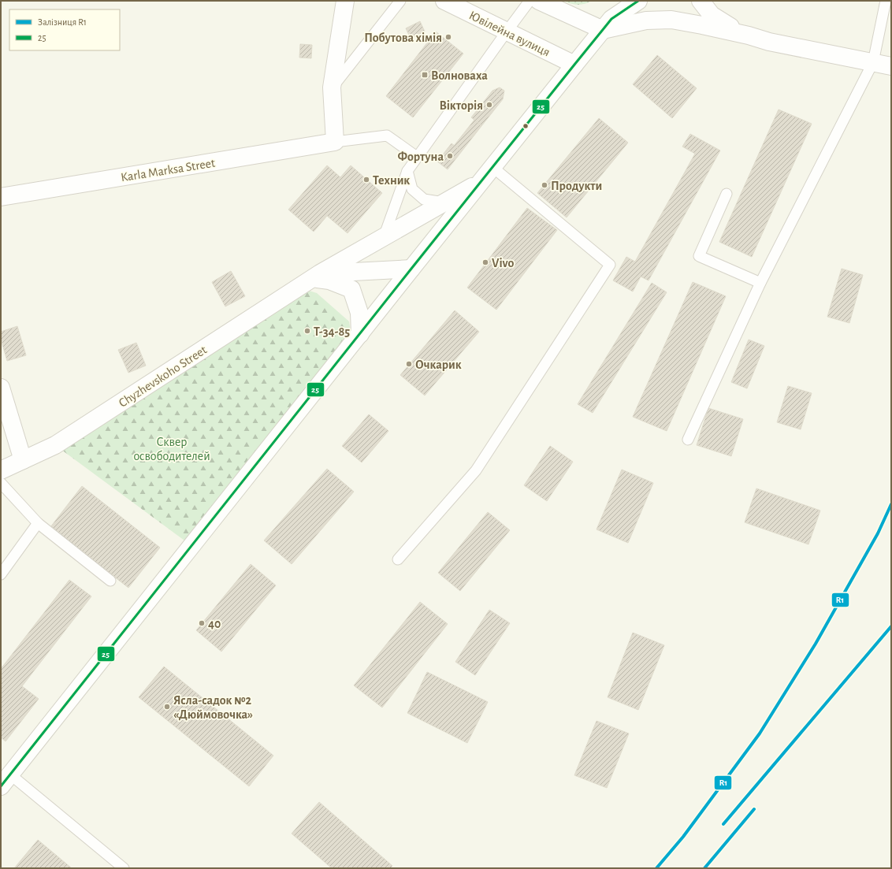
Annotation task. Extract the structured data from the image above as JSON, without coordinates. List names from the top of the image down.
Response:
{
  "streets": {
    "street": ["Ювілейна вулиця", "Karla Marksa Street", "Chyzhevskoho Street"]
  },
  "parks": ["Сквер освободителей"],
  "places": {
    "other": [
      "Побутова хімія",
      "Вікторія",
      "Фортуна",
      "Техник",
      "Продукти",
      "Vivo",
      "Т-34-85",
      "Очкарик",
      "40",
      "Ясла-садок №2 «Дюймовочка»"
    ],
    "transit": ["Волноваха"]
  },
  "lines": ["transit line 25", "rail line R1"],
  "legend": ["Залізниця R1", "25"]
}
